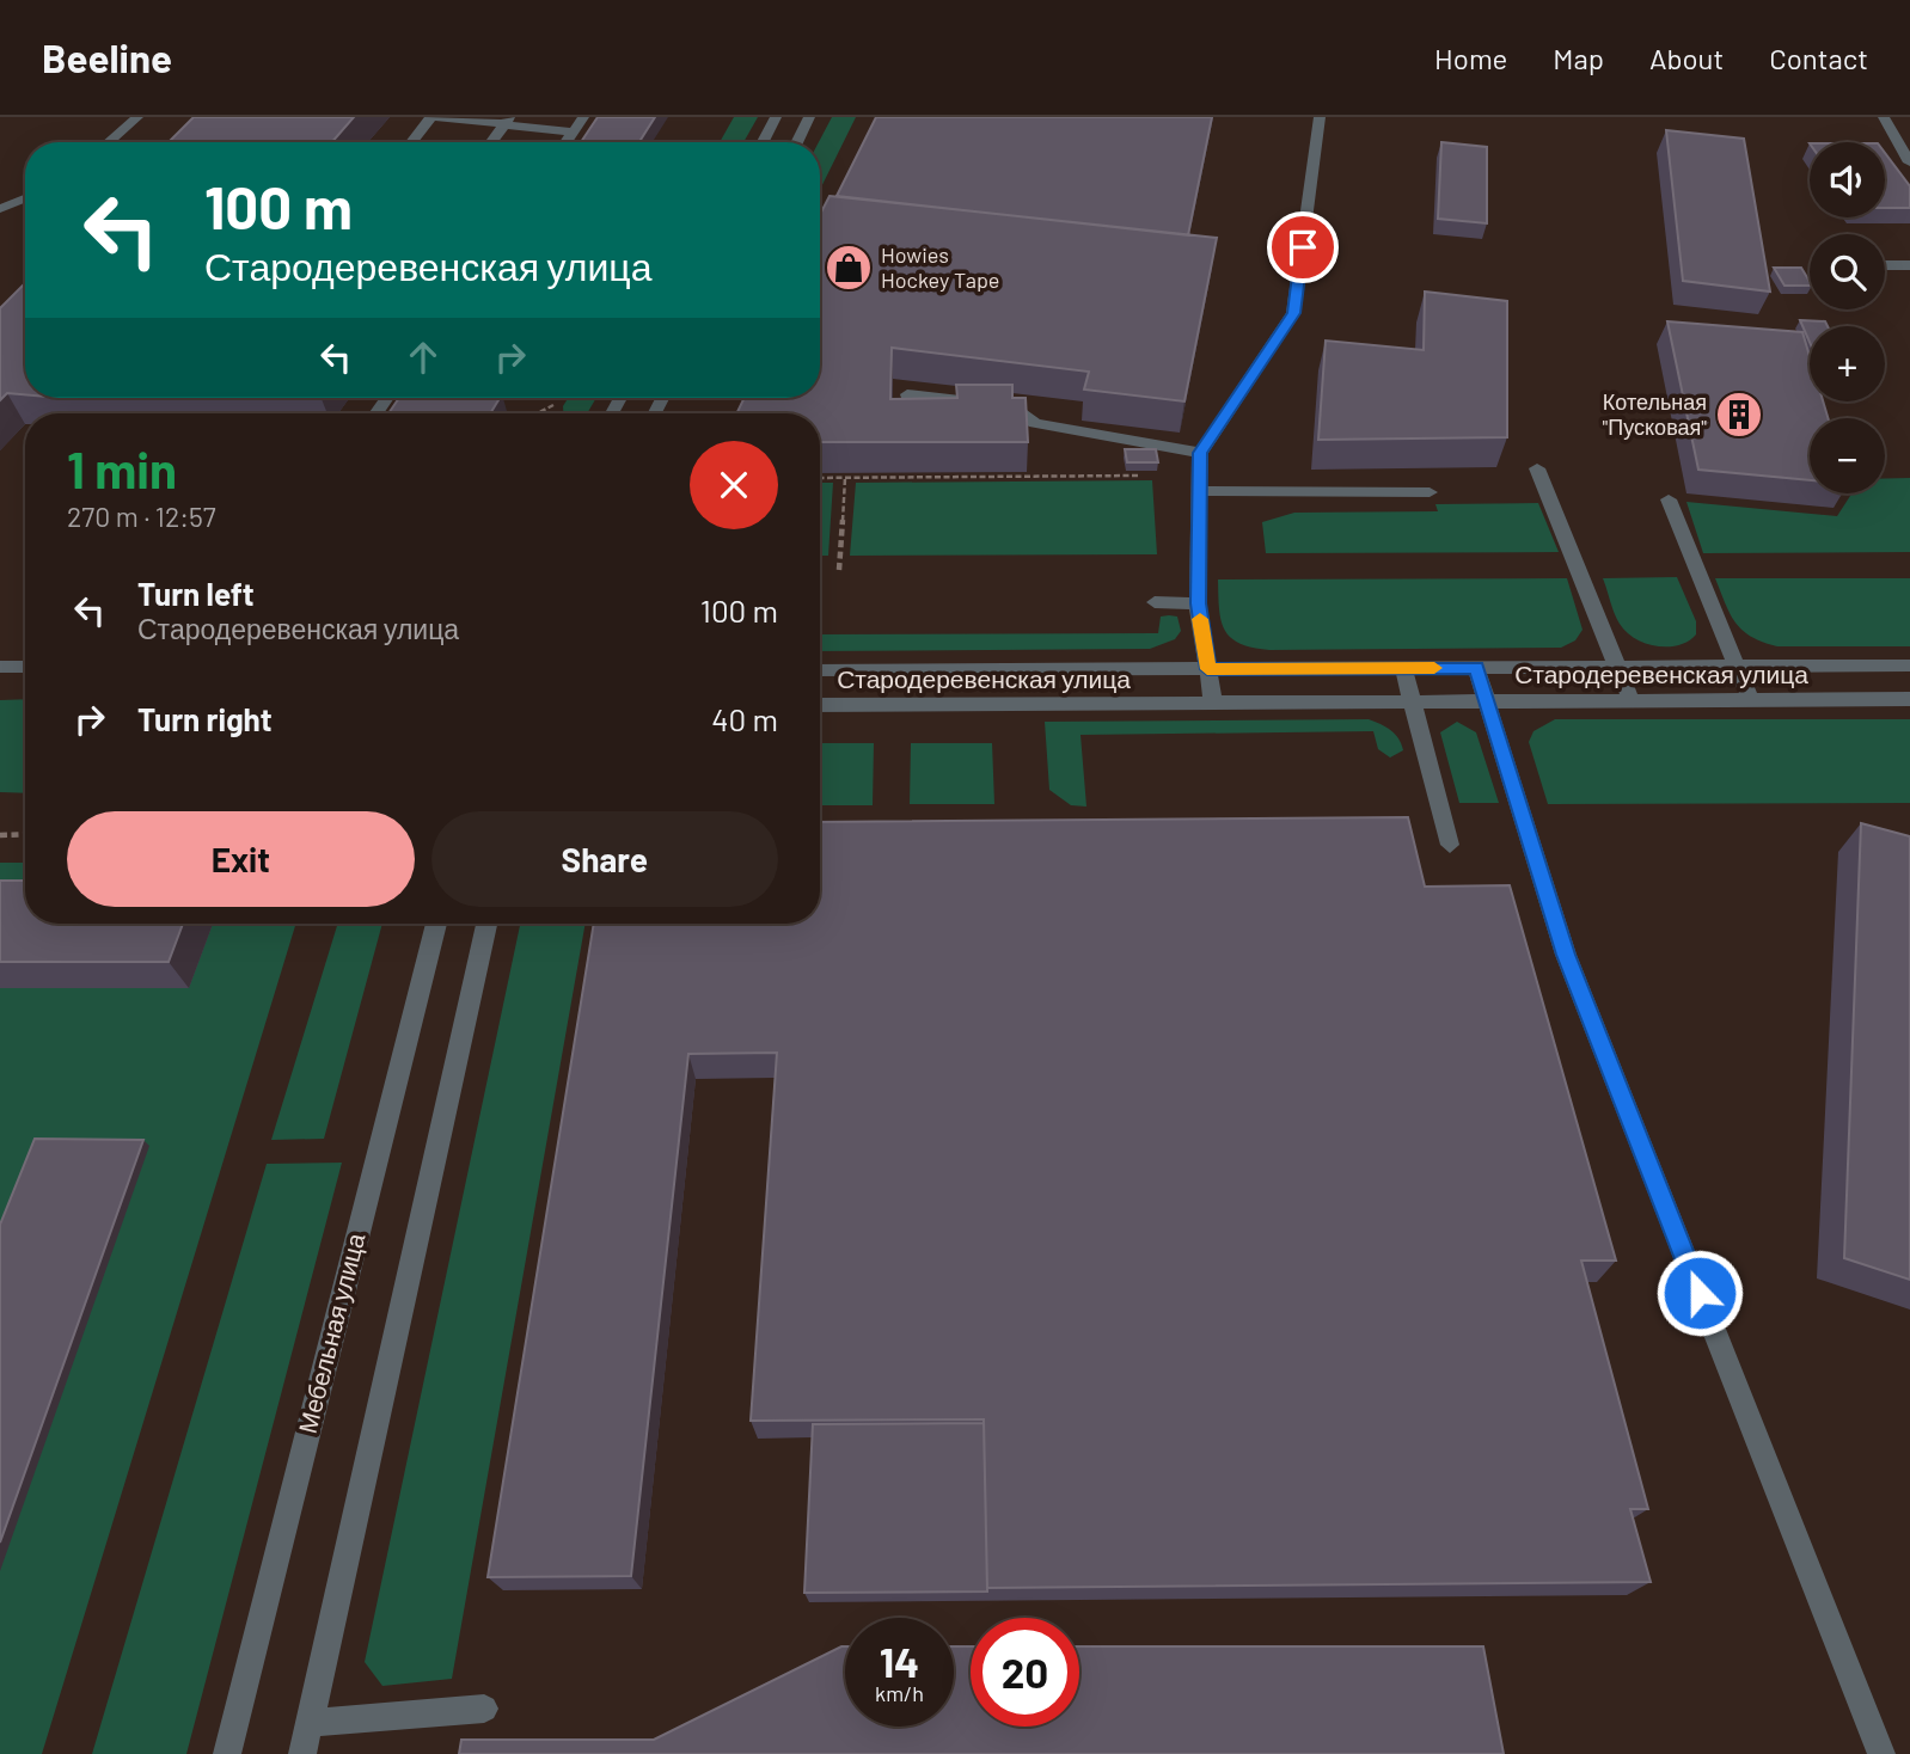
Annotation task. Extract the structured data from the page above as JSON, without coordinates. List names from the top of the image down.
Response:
{
  "streets": {
    "street": ["Стародеревенская улица", "Мебельная улица"]
  },
  "places": {
    "shop": ["Howies Hockey Tape"],
    "building": ["Котельная \"Пусковая\""]
  },
  "page": {
    "header": "Beeline",
    "nav": [
      "Home",
      "Map",
      "About",
      "Contact"
    ],
    "map_buttons": ["+", "−"],
    "turn": ["100 m", "Стародеревенская улица"],
    "heading": ["1 min", "270 m · 12:57"],
    "list": [
      {
        "name": "Turn left",
        "note": "Стародеревенская улица",
        "value": "100 m"
      },
      {
        "name": "Turn right",
        "value": "40 m"
      }
    ],
    "buttons": ["Exit", "Share"],
    "speed": "14 km/h",
    "limit": "20"
  }
}
